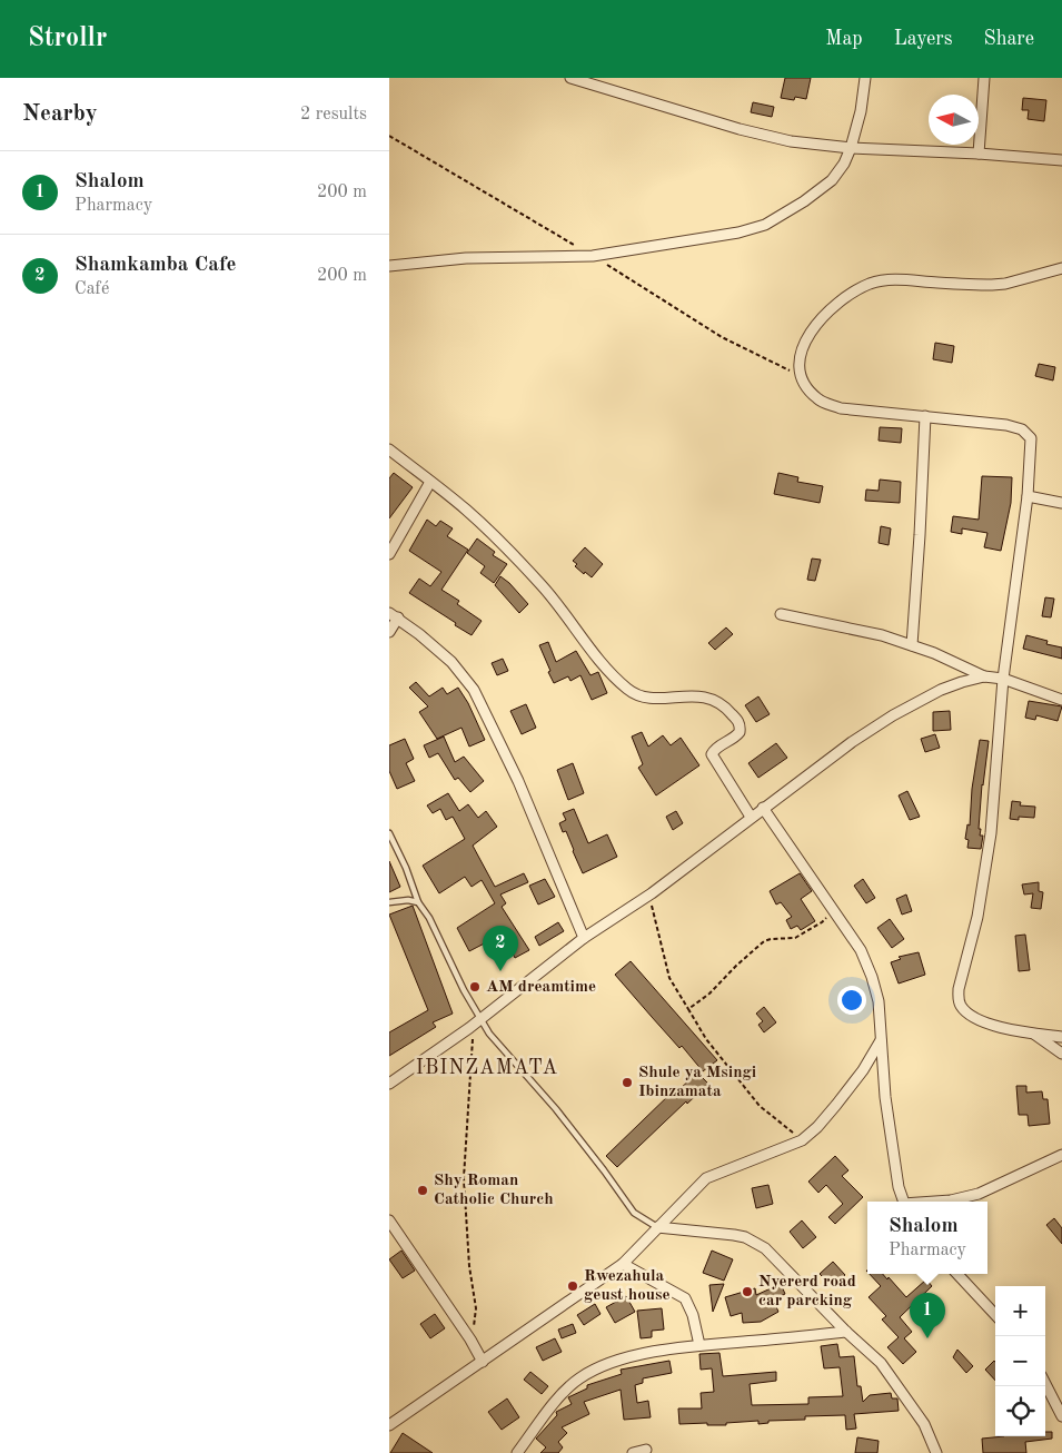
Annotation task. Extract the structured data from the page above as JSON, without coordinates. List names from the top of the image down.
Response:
{
  "districts": ["IBINZAMATA"],
  "places": [
    "AM dreamtime",
    "Shule ya Msingi Ibinzamata",
    "Shy Roman Catholic Church",
    "Rwezahula geust house",
    "Nyererd road car parcking"
  ],
  "north": "left",
  "page": {
    "header": "Strollr",
    "nav": ["Map", "Layers", "Share"],
    "heading": ["Nearby", "2 results"],
    "list": [
      {
        "mark": "1",
        "name": "Shalom",
        "note": "Pharmacy",
        "value": "200 m"
      },
      {
        "mark": "2",
        "name": "Shamkamba Cafe",
        "note": "Café",
        "value": "200 m"
      }
    ],
    "pins": ["2", "1"],
    "popup": ["Shalom", "Pharmacy"],
    "map_buttons": ["+", "−"]
  }
}
